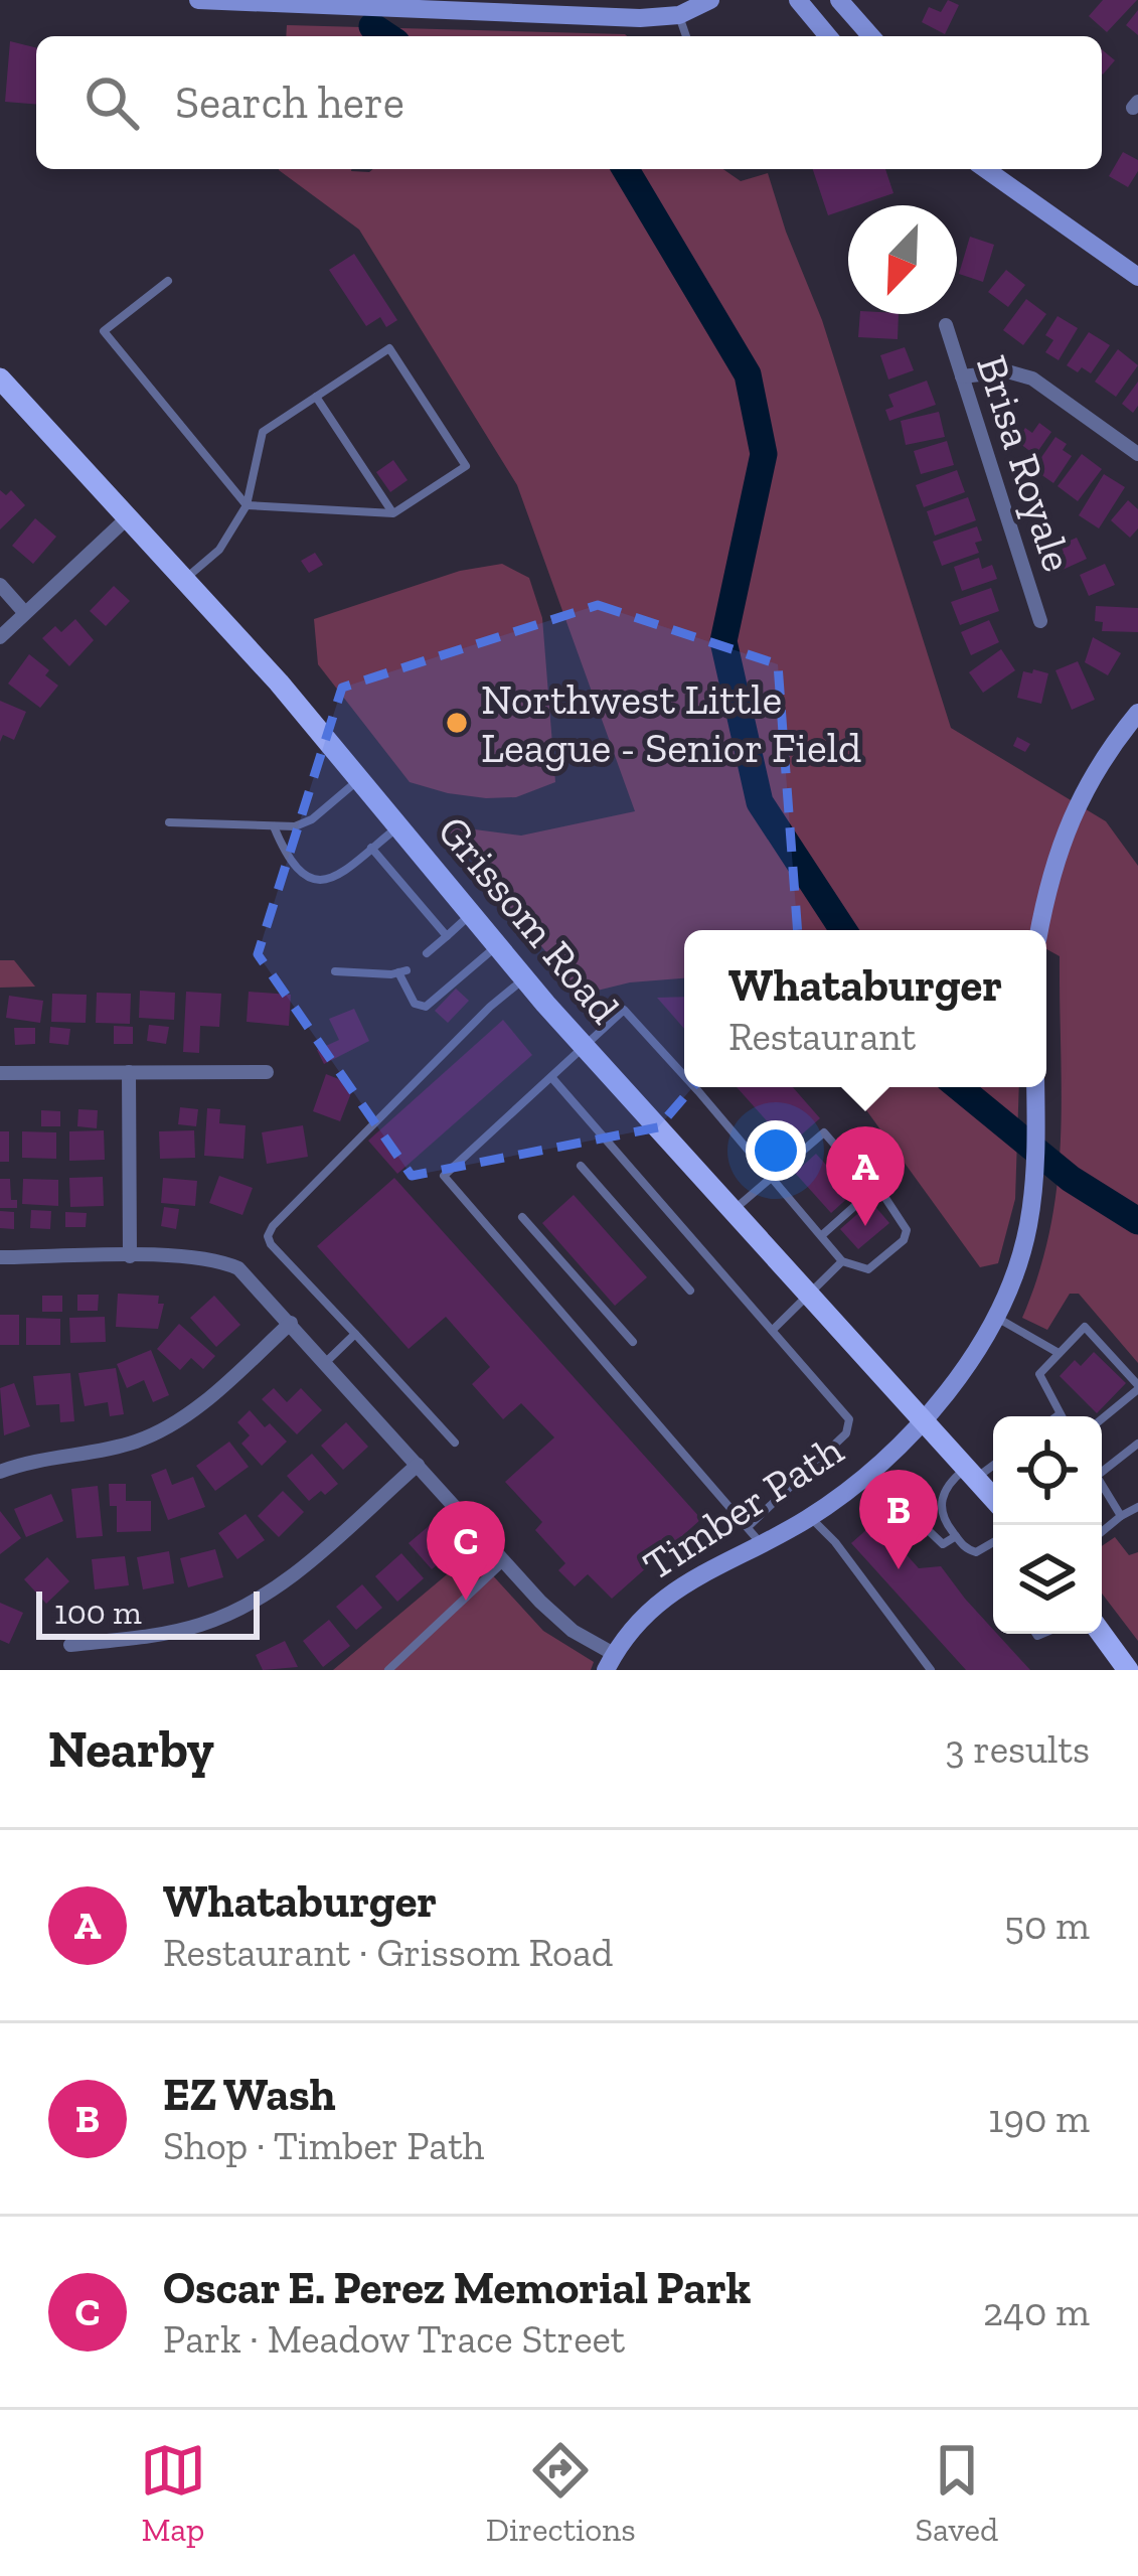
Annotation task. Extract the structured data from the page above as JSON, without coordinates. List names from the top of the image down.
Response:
{
  "streets": {
    "main road": ["Grissom Road"],
    "street": ["Brisa Royale", "Timber Path"]
  },
  "crossings": [
    ["Grissom Road", "Timber Path"]
  ],
  "places": ["Northwest Little League - Senior Field"],
  "scale_bar": "100 m",
  "north": "bottom left",
  "page": {
    "search": "Search here",
    "popup": ["Whataburger", "Restaurant"],
    "pins": ["A", "B", "C"],
    "scale": "100 m",
    "heading": ["Nearby", "3 results"],
    "list": [
      {
        "mark": "A",
        "name": "Whataburger",
        "note": "Restaurant · Grissom Road",
        "value": "50 m"
      },
      {
        "mark": "B",
        "name": "EZ Wash",
        "note": "Shop · Timber Path",
        "value": "190 m"
      },
      {
        "mark": "C",
        "name": "Oscar E. Perez Memorial Park",
        "note": "Park · Meadow Trace Street",
        "value": "240 m"
      }
    ],
    "nav": ["Map", "Directions", "Saved"]
  }
}
